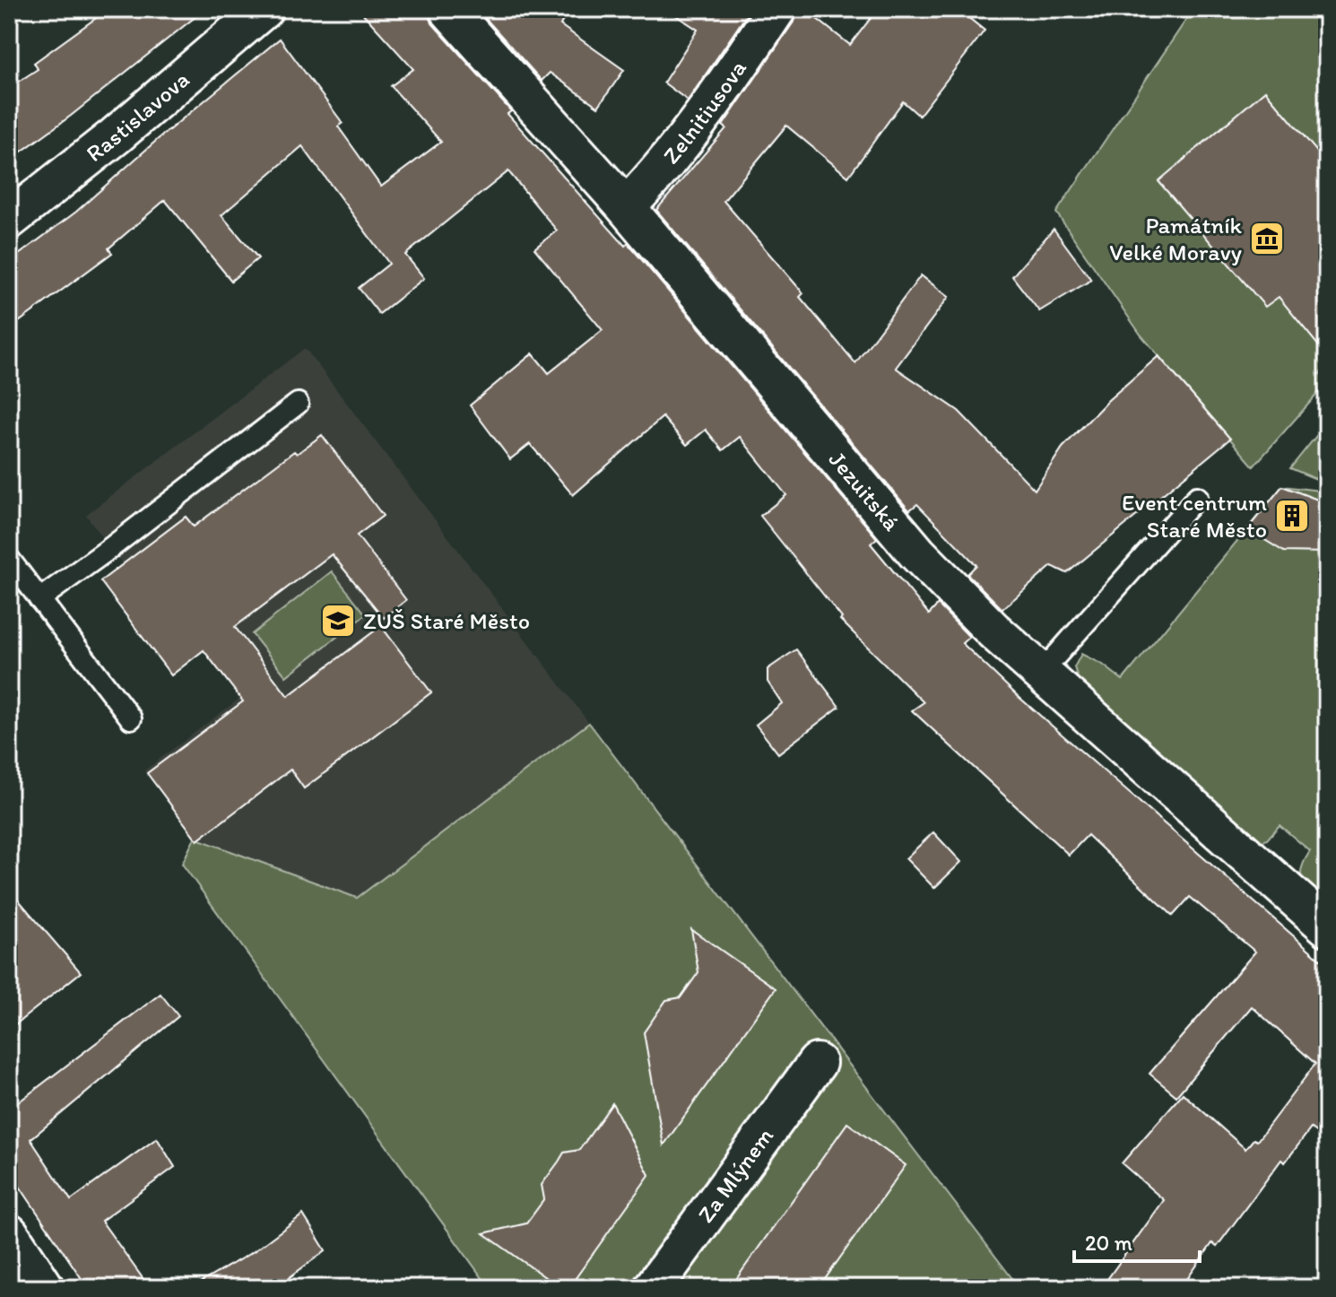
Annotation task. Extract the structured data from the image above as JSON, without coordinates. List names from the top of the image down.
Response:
{
  "streets": {
    "street": [
      "Zelnitiusova",
      "Rastislavova",
      "Jezuitská",
      "Za Mlýnem"
    ]
  },
  "crossings": [
    ["Zelnitiusova", "Jezuitská"]
  ],
  "places": {
    "museum": ["Památník Velké Moravy"],
    "building": ["Event centrum Staré Město"],
    "school or university": ["ZUŠ Staré Město"]
  },
  "scale_bar": "20 m"
}
